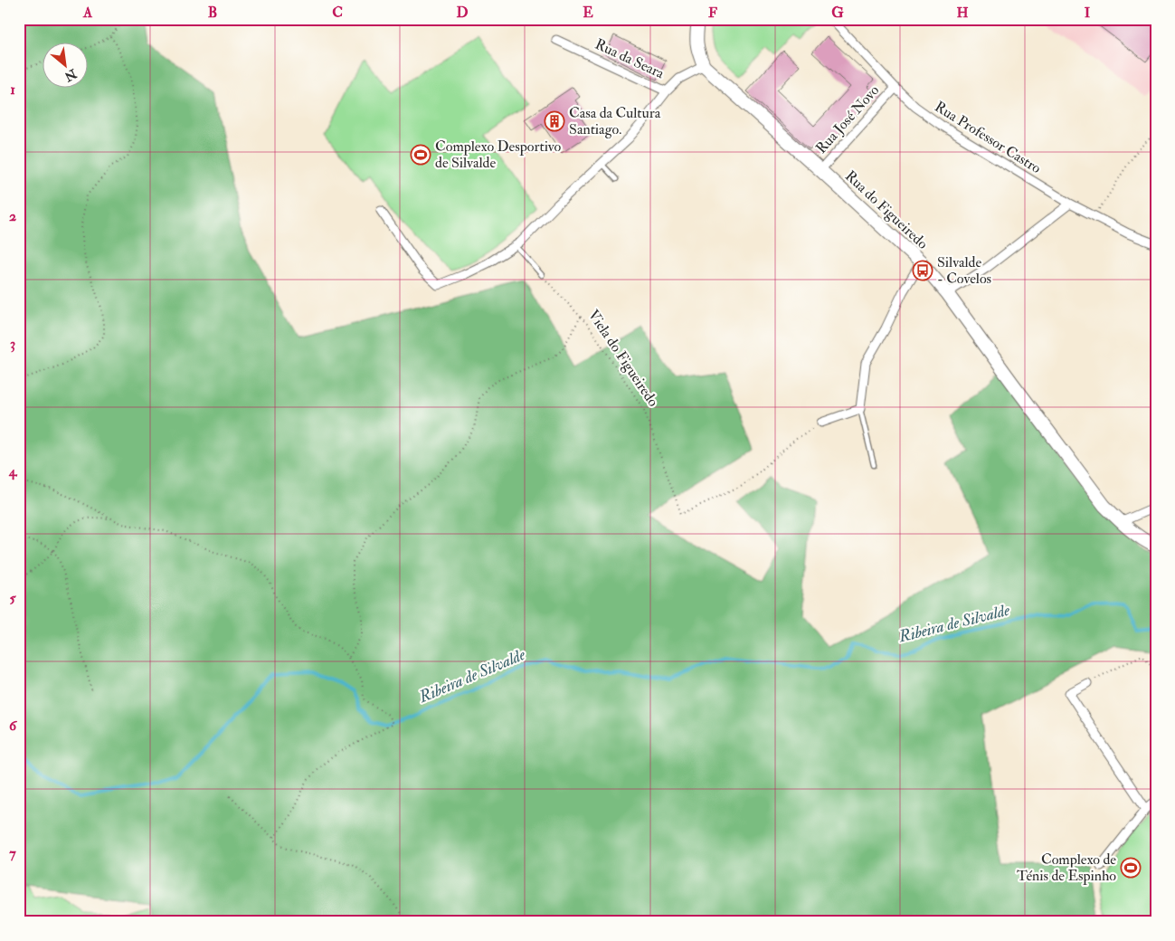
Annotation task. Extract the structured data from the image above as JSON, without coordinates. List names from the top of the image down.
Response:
{
  "streets": {
    "main road": ["Rua do Figueiredo"],
    "street": ["Rua da Seara", "Rua José Novo", "Rua Professor Castro"],
    "path": ["Viela do Figueiredo"]
  },
  "crossings": [
    ["Rua da Seara", "Rua do Figueiredo"],
    ["Rua José Novo", "Rua Professor Castro"],
    ["Rua José Novo", "Rua do Figueiredo"]
  ],
  "water": ["Ribeira de Silvalde"],
  "places": {
    "building": ["Casa da Cultura Santiago."],
    "sports": ["Complexo Desportivo de Silvalde", "Complexo de Ténis de Espinho"],
    "bus stop": ["Silvalde - Covelos"]
  },
  "north": "bottom right",
  "grid": {
    "columns": [
      "A",
      "B",
      "C",
      "D",
      "E",
      "F",
      "G",
      "H",
      "I"
    ],
    "rows": [
      "1",
      "2",
      "3",
      "4",
      "5",
      "6",
      "7"
    ]
  }
}
